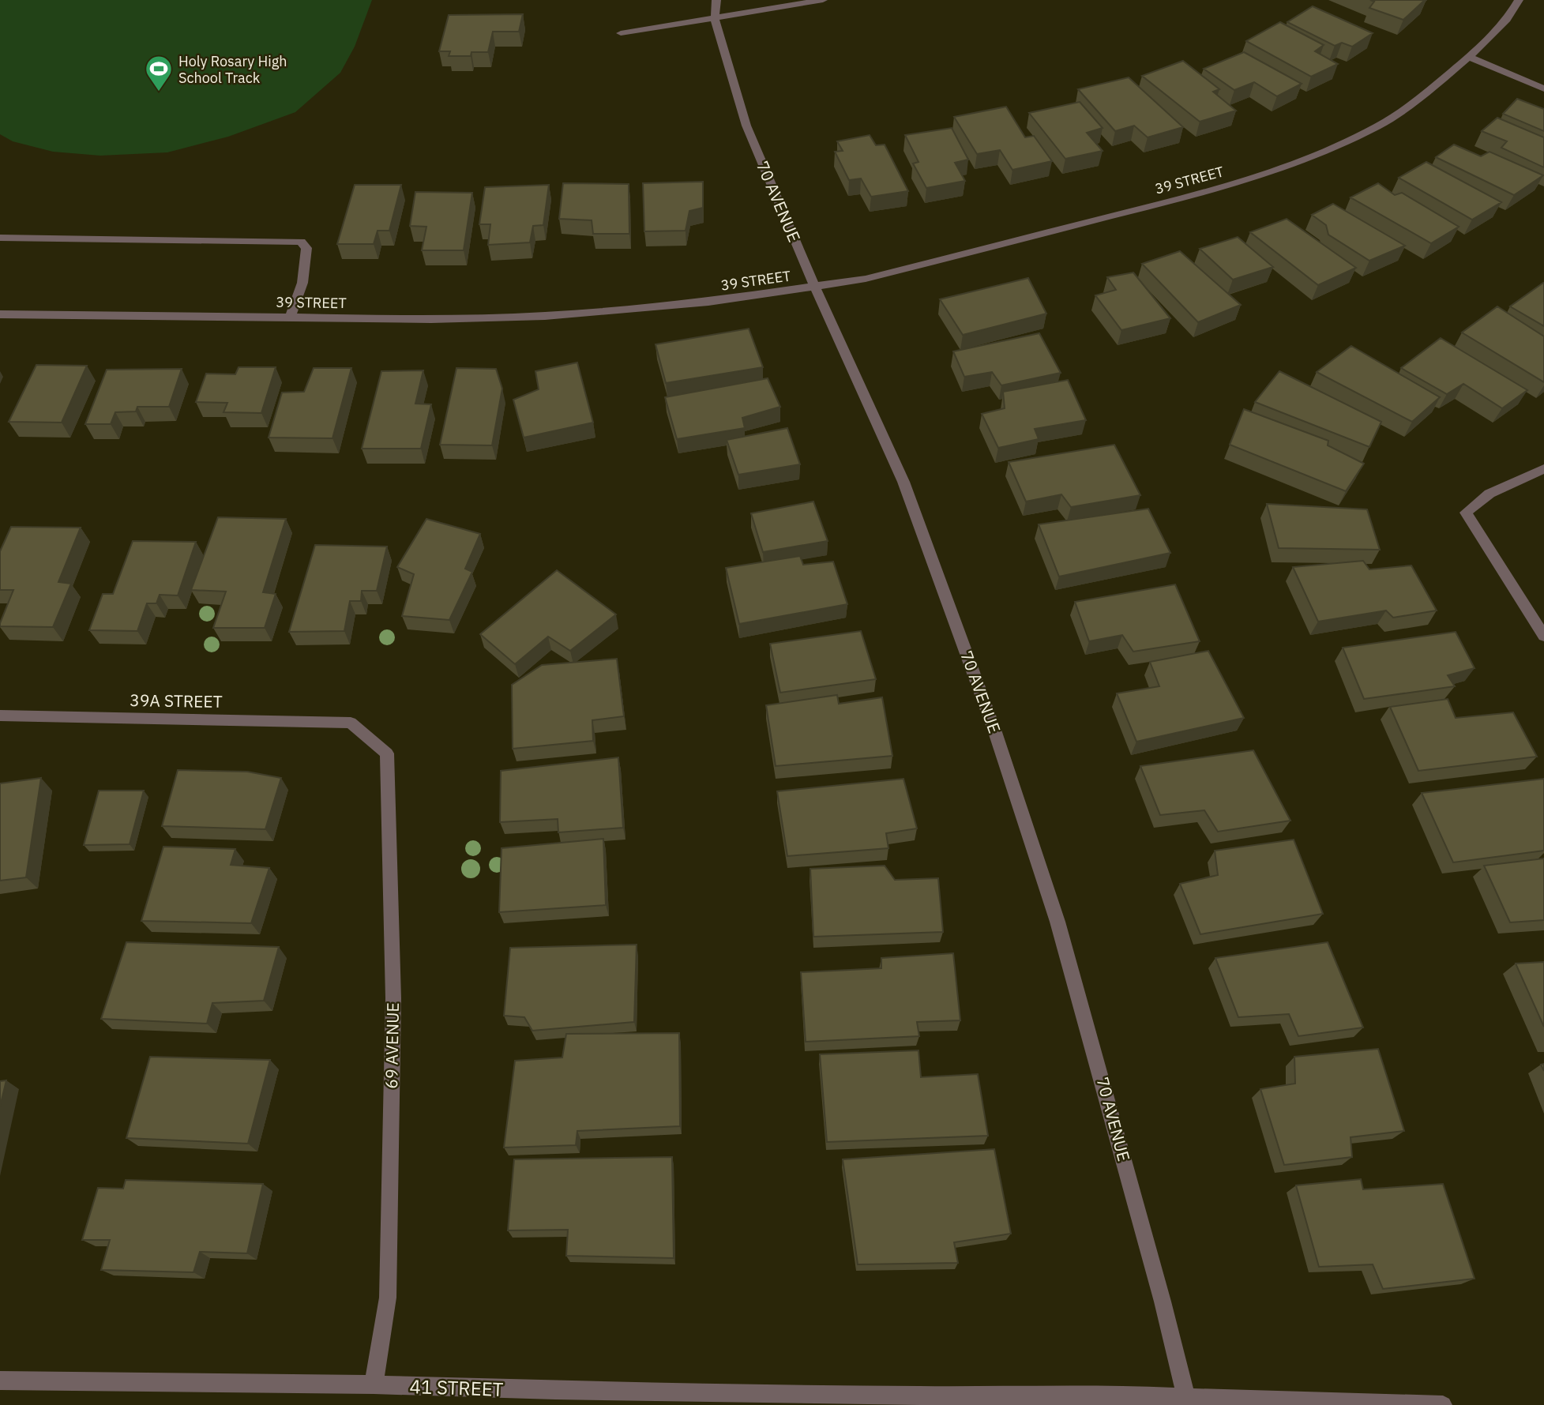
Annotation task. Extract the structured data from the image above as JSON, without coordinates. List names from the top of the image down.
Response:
{
  "streets": {
    "street": [
      "39 STREET",
      "70 AVENUE",
      "39A STREET",
      "69 AVENUE",
      "41 STREET"
    ]
  },
  "crossings": [
    ["39 STREET", "70 AVENUE"],
    ["70 AVENUE", "41 STREET"],
    ["39A STREET", "69 AVENUE"],
    ["69 AVENUE", "41 STREET"]
  ],
  "places": {
    "sports": ["Holy Rosary High School Track"]
  }
}
